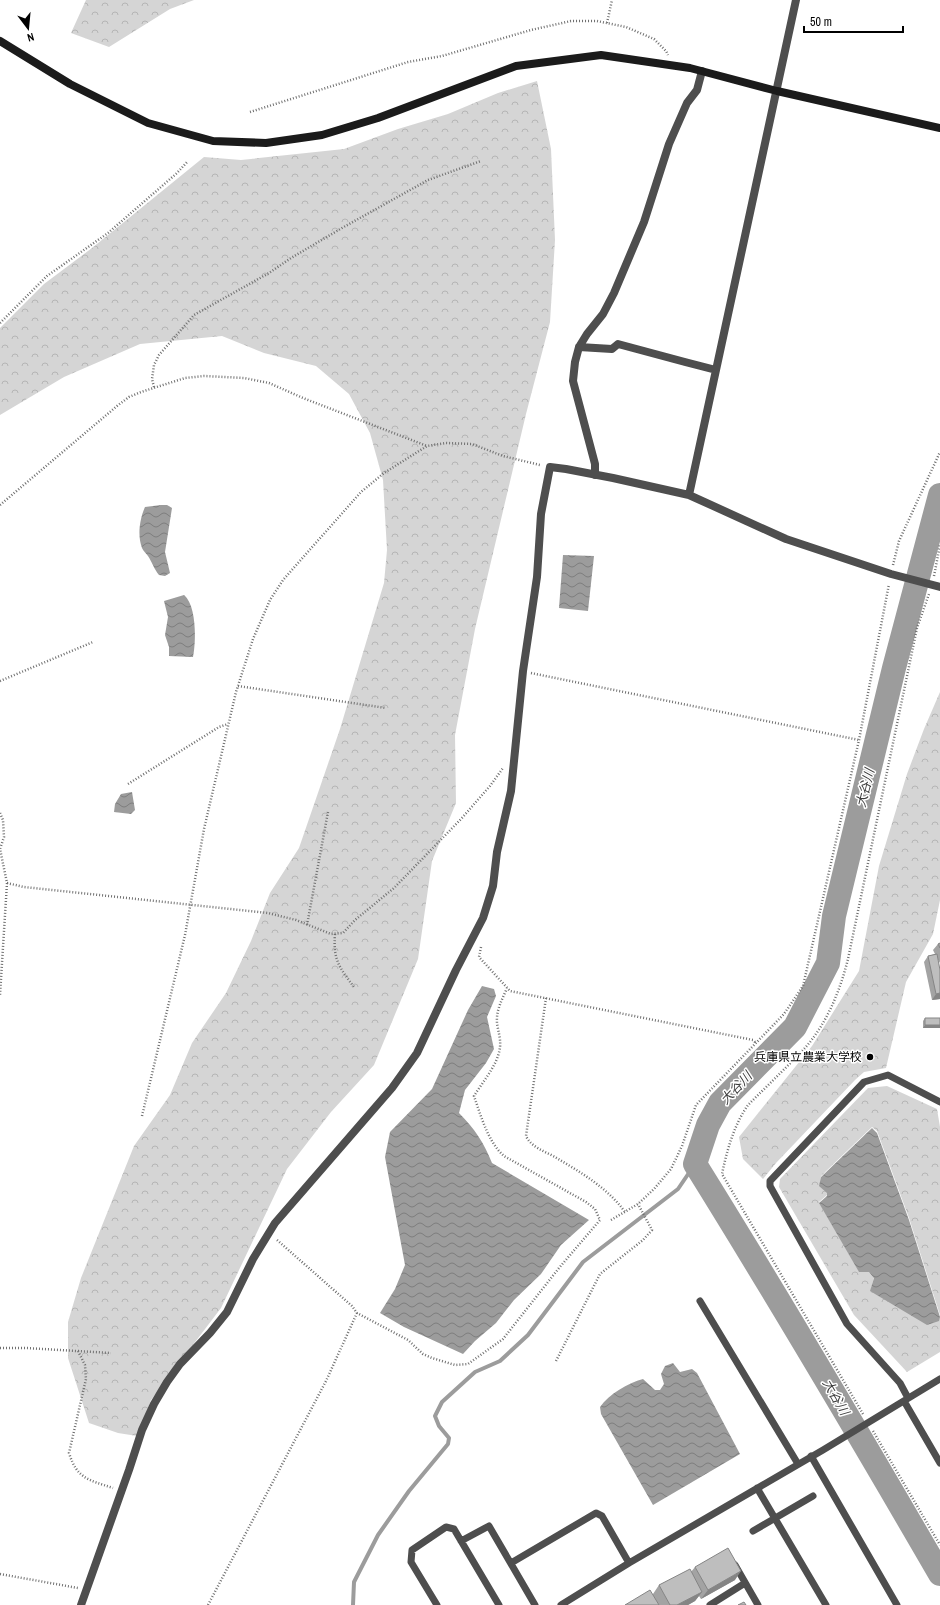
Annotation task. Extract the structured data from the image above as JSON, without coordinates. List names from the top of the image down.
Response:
{
  "water": ["大谷川"],
  "places": ["兵庫県立農業大学校"],
  "scale_bar": "50 m",
  "north": "bottom"
}
